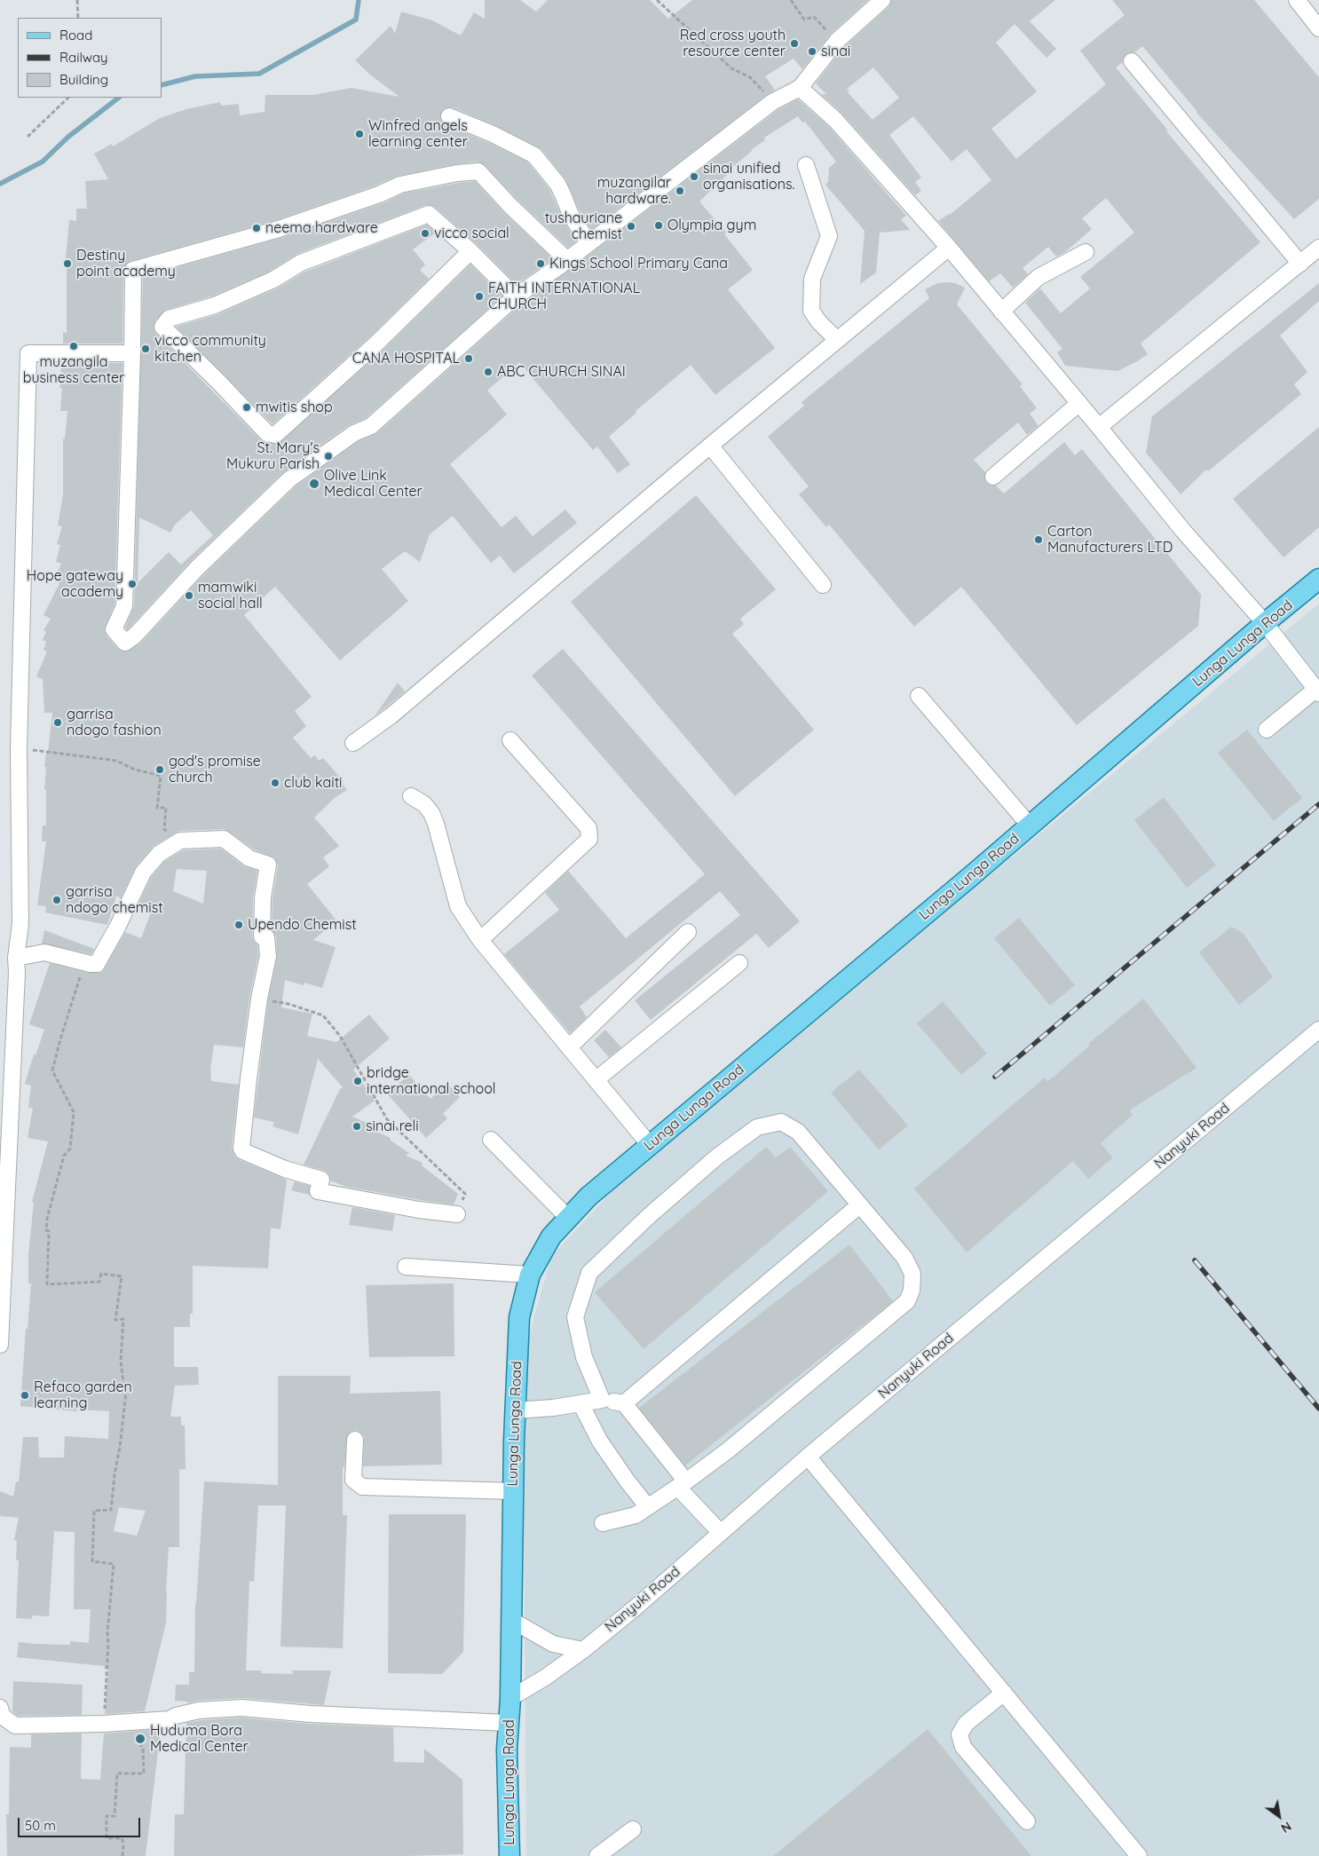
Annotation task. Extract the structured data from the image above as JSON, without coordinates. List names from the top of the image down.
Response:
{
  "streets": {
    "main road": ["Lunga Lunga Road"],
    "street": ["Nanyuki Road"]
  },
  "crossings": [
    ["Lunga Lunga Road", "Nanyuki Road"]
  ],
  "places": [
    "Red cross youth resource center",
    "sinai",
    "Winfred angels learning center",
    "sinai unified organisations.",
    "muzangilar hardware.",
    "Olympia gym",
    "tushauriane chemist",
    "neema hardware",
    "vicco social",
    "Destiny point academy",
    "Kings School Primary Cana",
    "FAITH INTERNATIONAL CHURCH",
    "muzangila business center",
    "vicco community kitchen",
    "CANA HOSPITAL",
    "ABC CHURCH SINAI",
    "mwitis shop",
    "St. Mary's Mukuru Parish",
    "Olive Link Medical Center",
    "Carton Manufacturers LTD",
    "Hope gateway academy",
    "mamwiki social hall",
    "garrisa ndogo fashion",
    "god's promise church",
    "club kaiti",
    "garrisa ndogo chemist",
    "Upendo Chemist",
    "bridge international school",
    "sinai reli",
    "Refaco garden learning",
    "Huduma Bora Medical Center"
  ],
  "legend": ["Road", "Railway", "Building"],
  "scale_bar": "50 m",
  "north": "bottom right"
}
